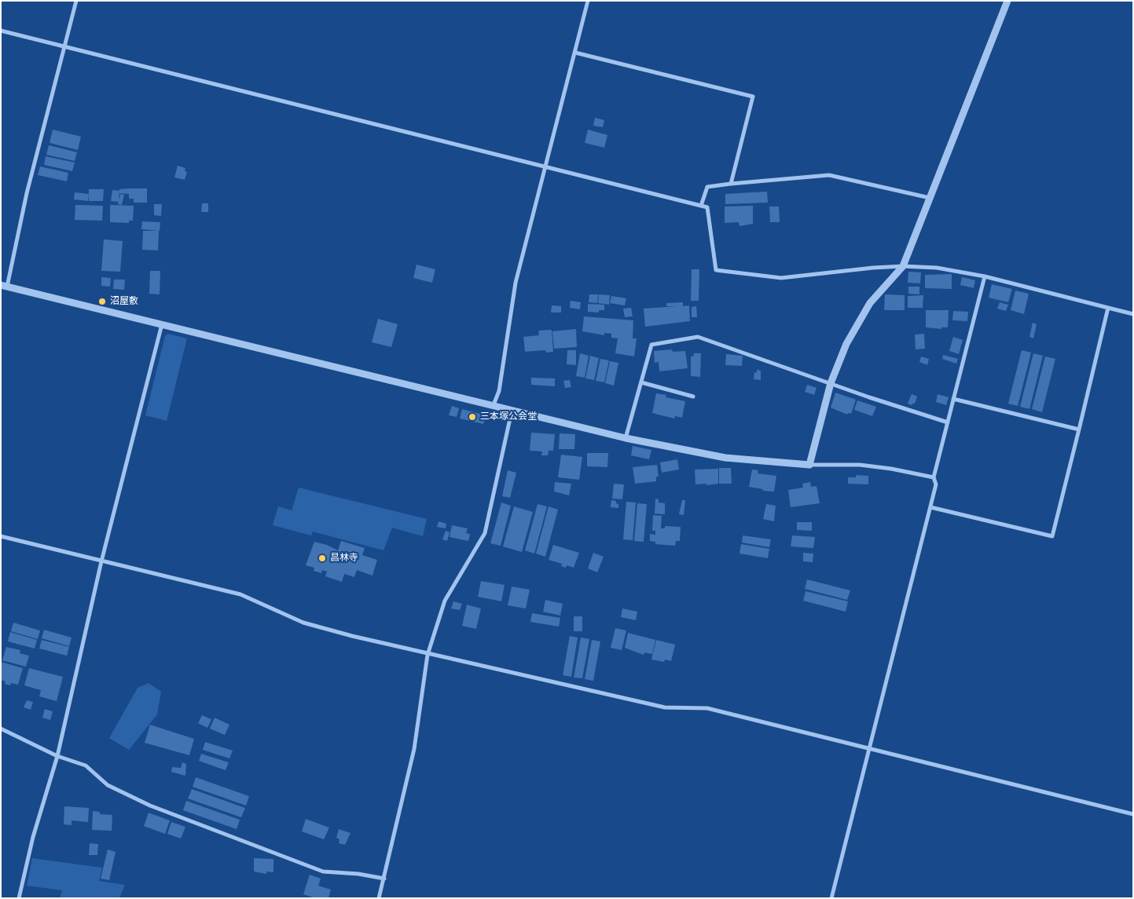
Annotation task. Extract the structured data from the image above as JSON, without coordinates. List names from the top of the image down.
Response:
{
  "places": ["沼屋敷", "三本塚公会堂", "昌林寺"]
}
